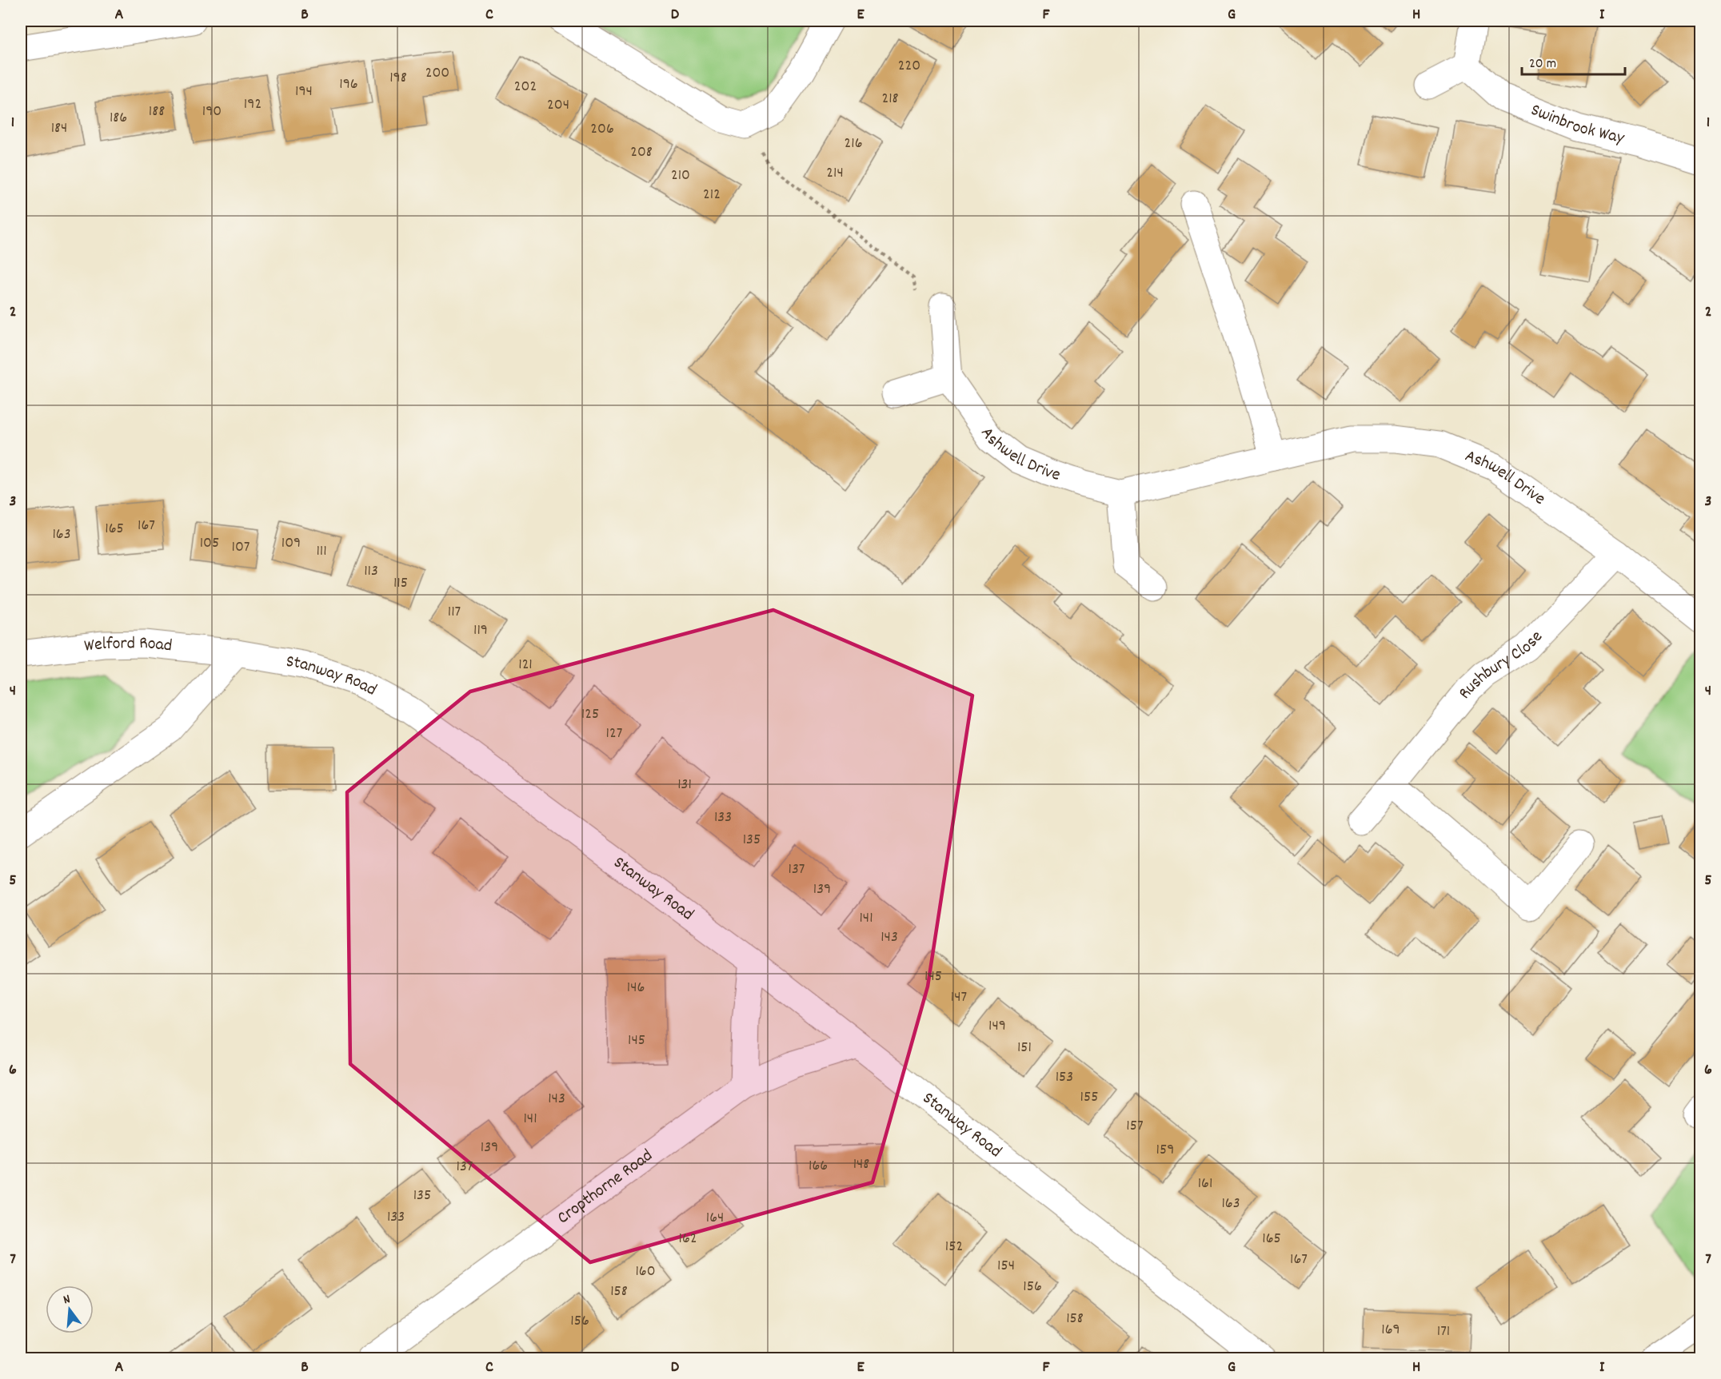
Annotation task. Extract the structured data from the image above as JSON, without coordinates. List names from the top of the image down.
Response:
{
  "streets": {
    "street": [
      "Swinbrook Way",
      "Ashwell Drive",
      "Welford Road",
      "Rushbury Close",
      "Stanway Road",
      "Cropthorne Road"
    ]
  },
  "crossings": [
    ["Ashwell Drive", "Rushbury Close"],
    ["Welford Road", "Stanway Road"],
    ["Stanway Road", "Cropthorne Road"]
  ],
  "house_numbers": [
    "220",
    "200",
    "198",
    "196",
    "202",
    "194",
    "218",
    "192",
    "204",
    "188",
    "190",
    "186",
    "184",
    "206",
    "216",
    "208",
    "214",
    "210",
    "212",
    "167",
    "165",
    "163",
    "105",
    "109",
    "107",
    "111",
    "113",
    "115",
    "117",
    "119",
    "121",
    "125",
    "127",
    "131",
    "133",
    "135",
    "137",
    "139",
    "141",
    "143",
    "145",
    "146",
    "147",
    "149",
    "145",
    "151",
    "153",
    "155",
    "143",
    "141",
    "157",
    "139",
    "159",
    "148",
    "166",
    "137",
    "161",
    "135",
    "163",
    "133",
    "164",
    "162",
    "165",
    "152",
    "167",
    "154",
    "160",
    "156",
    "158",
    "158",
    "156",
    "169",
    "171"
  ],
  "scale_bar": "20 m",
  "north": "top",
  "grid": {
    "columns": [
      "A",
      "B",
      "C",
      "D",
      "E",
      "F",
      "G",
      "H",
      "I"
    ],
    "rows": [
      "1",
      "2",
      "3",
      "4",
      "5",
      "6",
      "7"
    ]
  }
}
